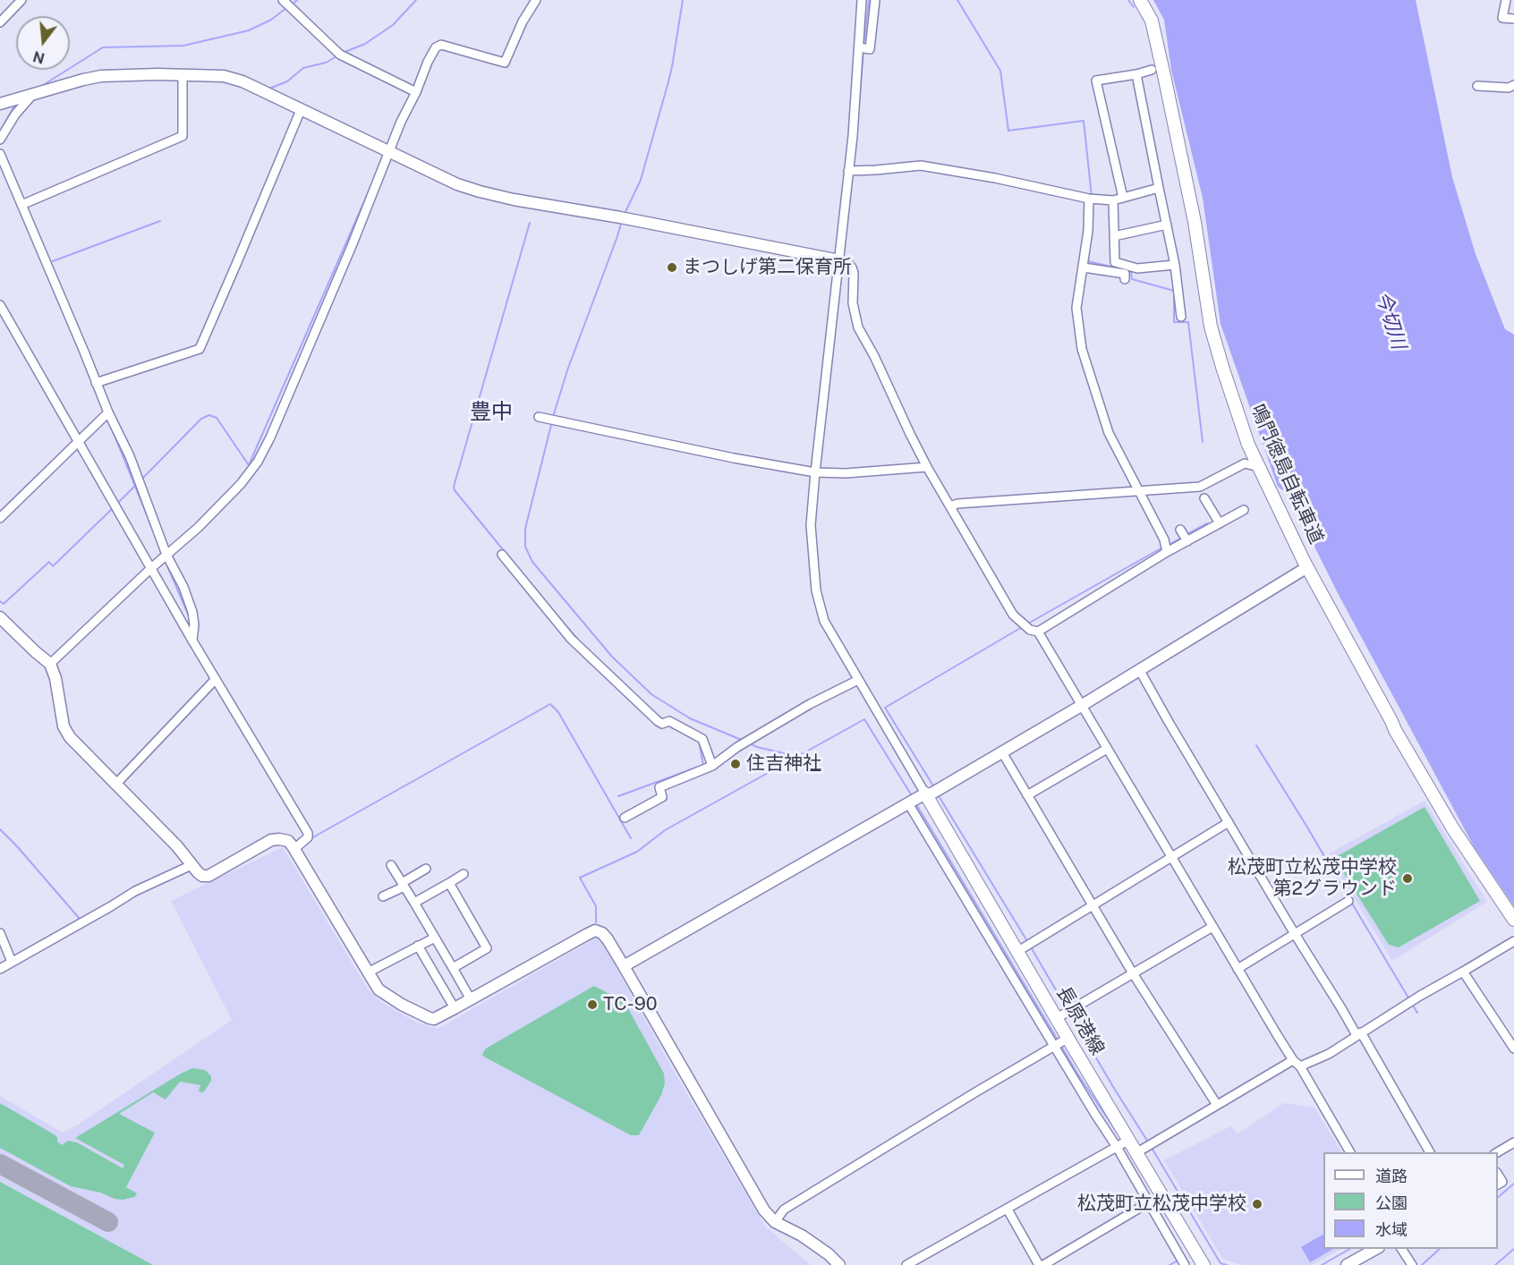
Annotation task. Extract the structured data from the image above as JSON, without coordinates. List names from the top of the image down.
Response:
{
  "streets": {
    "main road": ["鳴門徳島自転車道", "長原港線"]
  },
  "districts": ["豊中"],
  "water": ["今切川"],
  "places": [
    "まつしげ第二保育所",
    "住吉神社",
    "松茂町立松茂中学校 第2グラウンド",
    "TC-90",
    "松茂町立松茂中学校"
  ],
  "legend": ["道路", "公園", "水域"],
  "north": "bottom"
}
